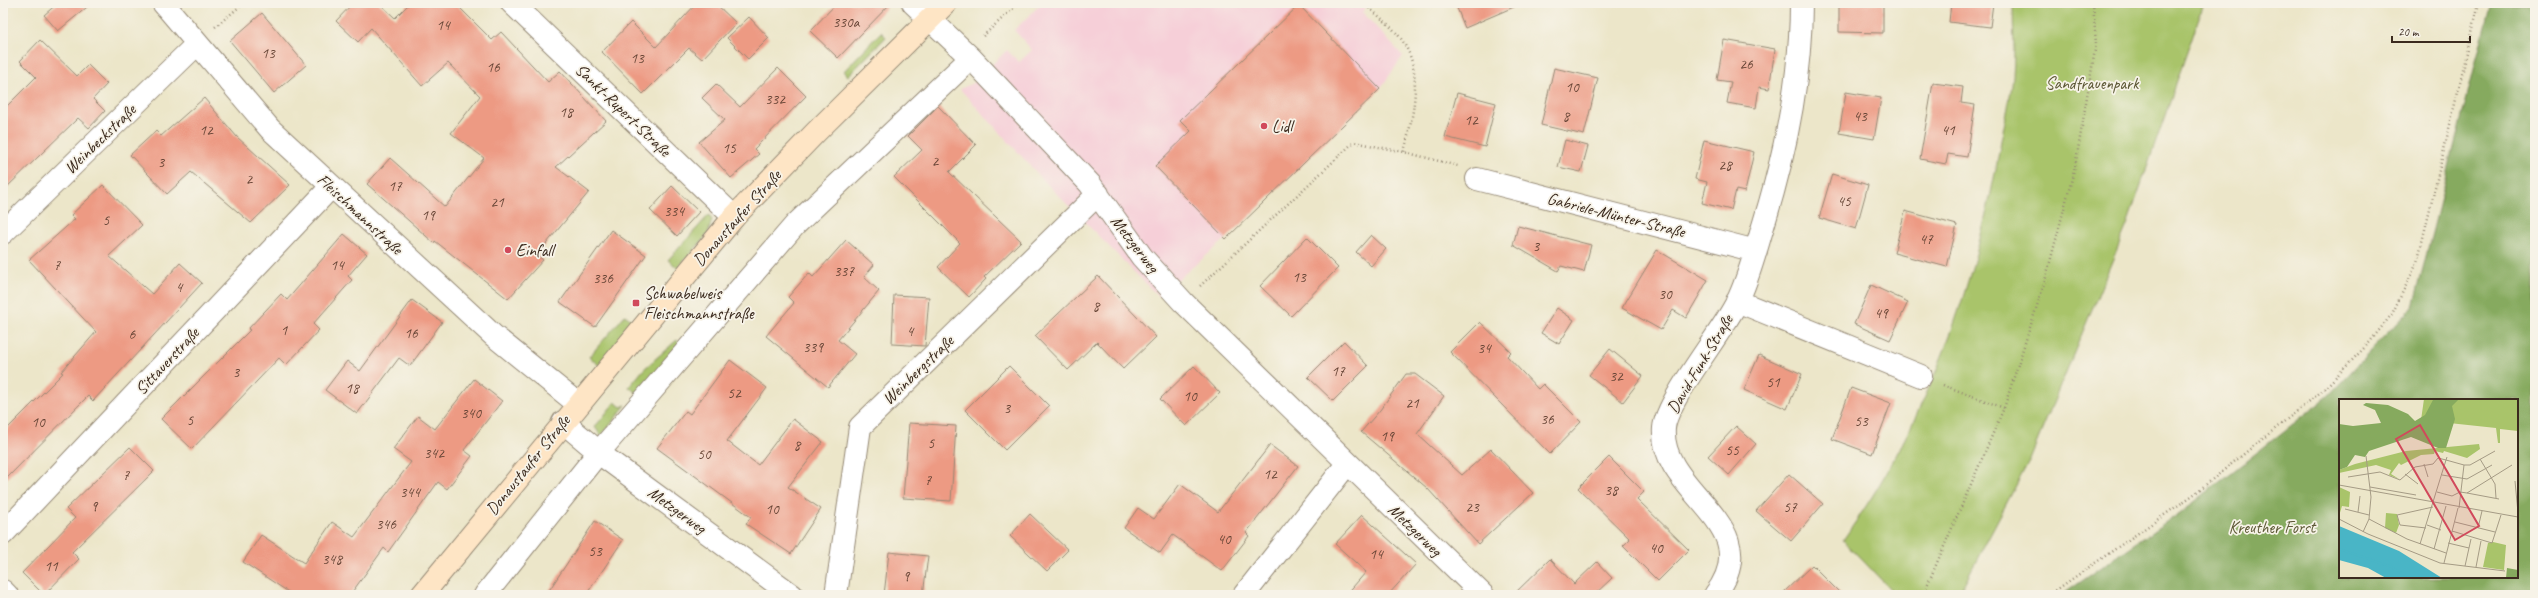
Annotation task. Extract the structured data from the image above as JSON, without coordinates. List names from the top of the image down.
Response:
{
  "streets": {
    "main road": ["Donaustaufer Straße"],
    "street": [
      "Sankt-Rupert-Straße",
      "Weinbeckstraße",
      "Fleischmannstraße",
      "Gabriele-Münter-Straße",
      "Metzgerweg",
      "Sittauerstraße",
      "David-Funk-Straße",
      "Weinbergstraße"
    ]
  },
  "crossings": [
    ["Sankt-Rupert-Straße", "Donaustaufer Straße"],
    ["Weinbeckstraße", "Fleischmannstraße"],
    ["Fleischmannstraße", "Donaustaufer Straße"],
    ["Fleischmannstraße", "Sittauerstraße"],
    ["Gabriele-Münter-Straße", "David-Funk-Straße"],
    ["Donaustaufer Straße", "Metzgerweg"],
    ["Metzgerweg", "Weinbergstraße"]
  ],
  "parks": ["Sandfrauenpark", "Kreuther Forst"],
  "places": {
    "other": ["Lidl", "Einfall"],
    "transit": ["Schwabelweis Fleischmannstraße"]
  },
  "house_numbers": [
    "330a",
    "14",
    "13",
    "13",
    "26",
    "16",
    "10",
    "332",
    "18",
    "8",
    "43",
    "12",
    "12",
    "41",
    "15",
    "2",
    "3",
    "28",
    "2",
    "17",
    "45",
    "21",
    "334",
    "19",
    "5",
    "47",
    "3",
    "7",
    "14",
    "337",
    "13",
    "336",
    "4",
    "30",
    "8",
    "49",
    "1",
    "4",
    "16",
    "6",
    "339",
    "34",
    "17",
    "3",
    "32",
    "51",
    "18",
    "52",
    "10",
    "21",
    "3",
    "340",
    "36",
    "5",
    "53",
    "10",
    "19",
    "5",
    "8",
    "55",
    "342",
    "50",
    "12",
    "7",
    "7",
    "38",
    "344",
    "9",
    "23",
    "57",
    "10",
    "346",
    "40",
    "40",
    "53",
    "14",
    "348",
    "11",
    "9"
  ],
  "scale_bar": "20 m"
}
